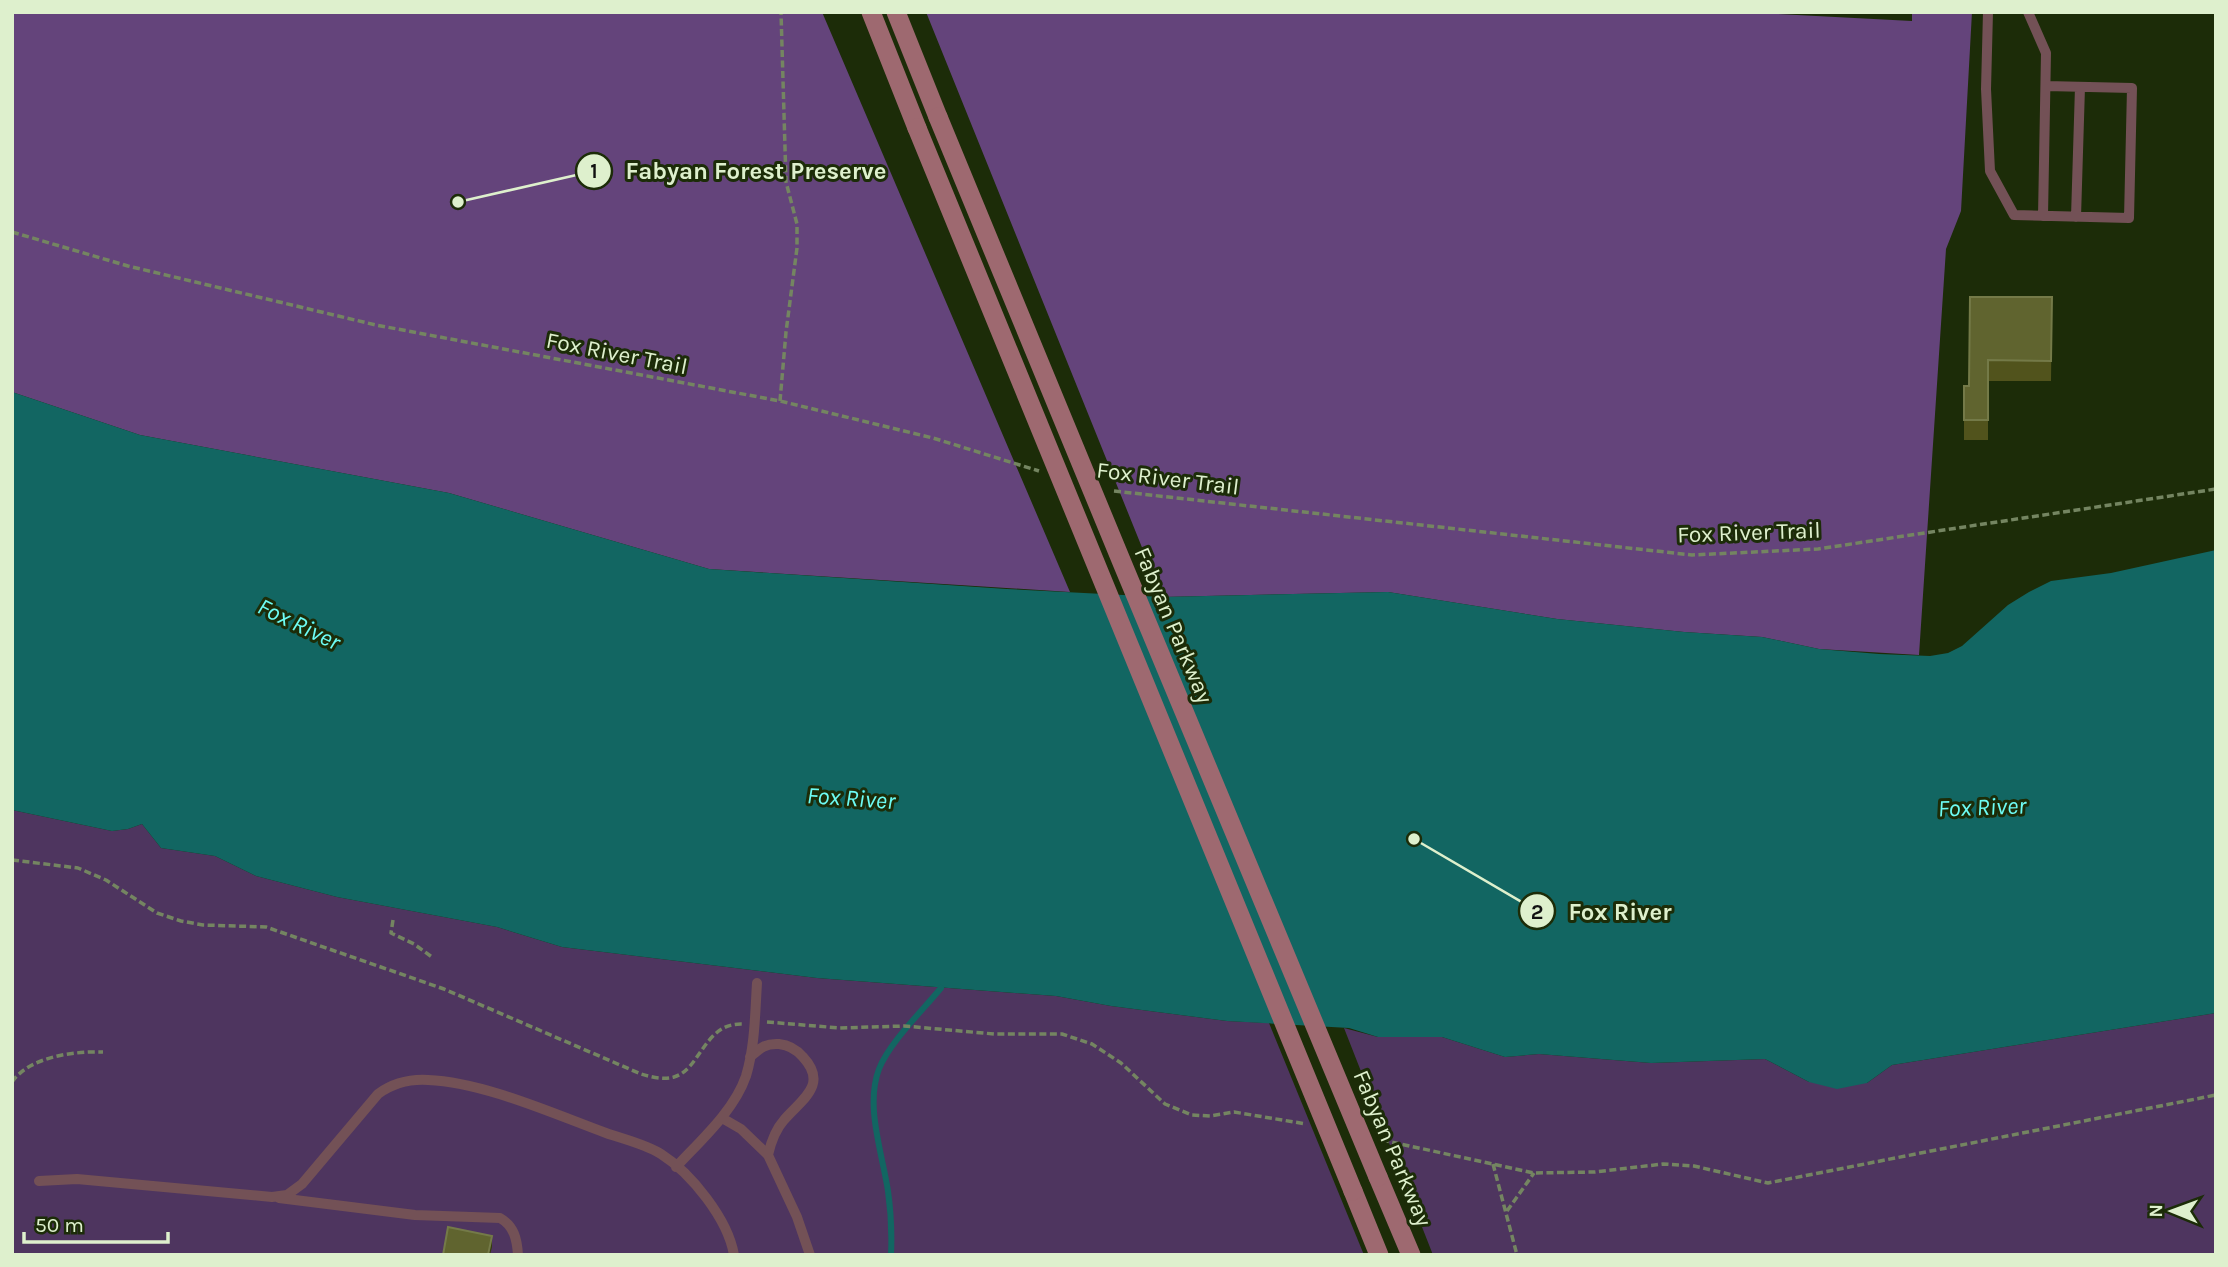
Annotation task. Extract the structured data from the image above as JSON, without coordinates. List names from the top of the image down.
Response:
{
  "streets": {
    "main road": ["Fabyan Parkway"],
    "path": ["Fox River Trail"]
  },
  "water": ["Fox River"],
  "places": ["Fabyan Forest Preserve", "Fox River"],
  "scale_bar": "50 m",
  "north": "left"
}
